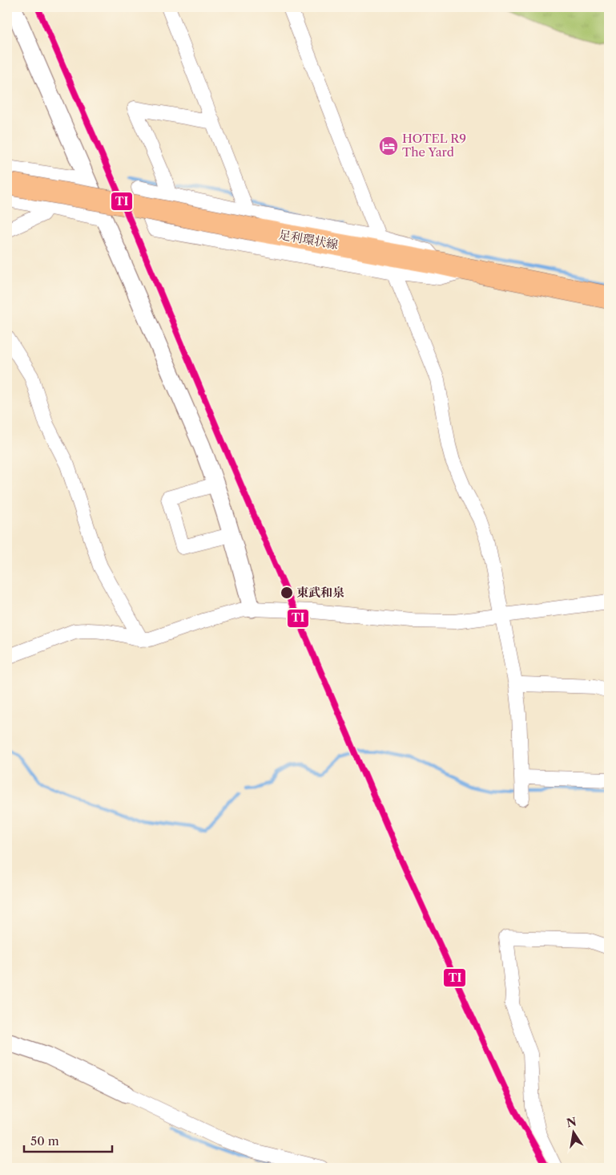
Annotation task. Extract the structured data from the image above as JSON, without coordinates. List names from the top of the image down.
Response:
{
  "streets": {
    "main road": ["足利環状線"]
  },
  "places": {
    "hotel": ["HOTEL R9 The Yard"],
    "other": ["東武和泉"]
  },
  "lines": ["transit line TI"],
  "scale_bar": "50 m",
  "north": "top"
}
